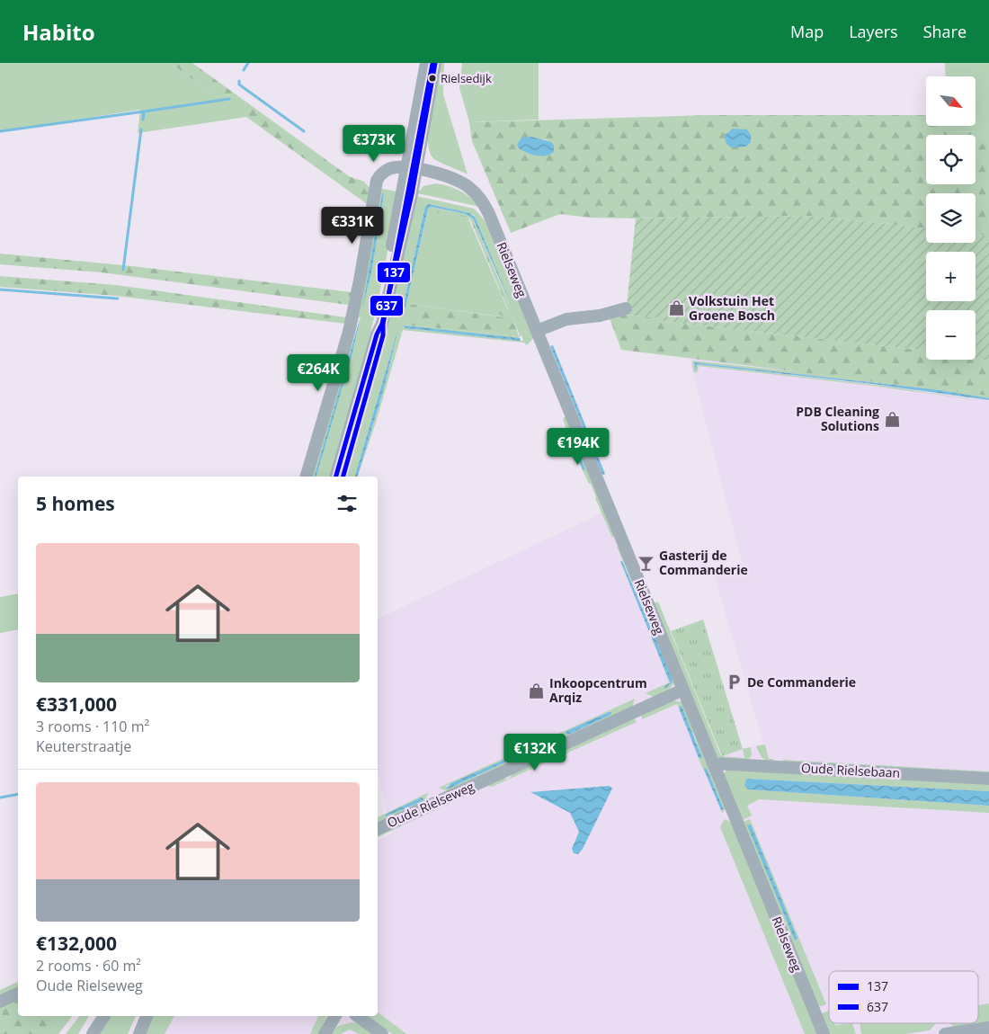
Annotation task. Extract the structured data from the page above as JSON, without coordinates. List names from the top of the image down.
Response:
{
  "streets": {
    "street": ["Rielseweg", "Oude Rielsebaan", "Oude Rielseweg"]
  },
  "crossings": [
    ["Rielseweg", "Oude Rielsebaan"],
    ["Rielseweg", "Oude Rielseweg"]
  ],
  "places": {
    "other": ["Rielsedijk"],
    "shop": ["Volkstuin Het Groene Bosch", "PDB Cleaning Solutions", "Inkoopcentrum Arqiz"],
    "bar": ["Gasterij de Commanderie"],
    "parking": ["De Commanderie"]
  },
  "lines": ["transit line 137", "transit line 637"],
  "legend": ["137", "637"],
  "north": "bottom right",
  "page": {
    "header": "Habito",
    "nav": ["Map", "Layers", "Share"],
    "map_buttons": ["+", "−"],
    "price": [
      "€373K",
      "€331K",
      "€264K",
      "€194K",
      "€132K"
    ],
    "heading": "5 homes",
    "list": [
      {
        "name": "€331,000",
        "note": "3 rooms · 110 m² · Keuterstraatje"
      },
      {
        "name": "€132,000",
        "note": "2 rooms · 60 m² · Oude Rielseweg"
      }
    ]
  }
}
